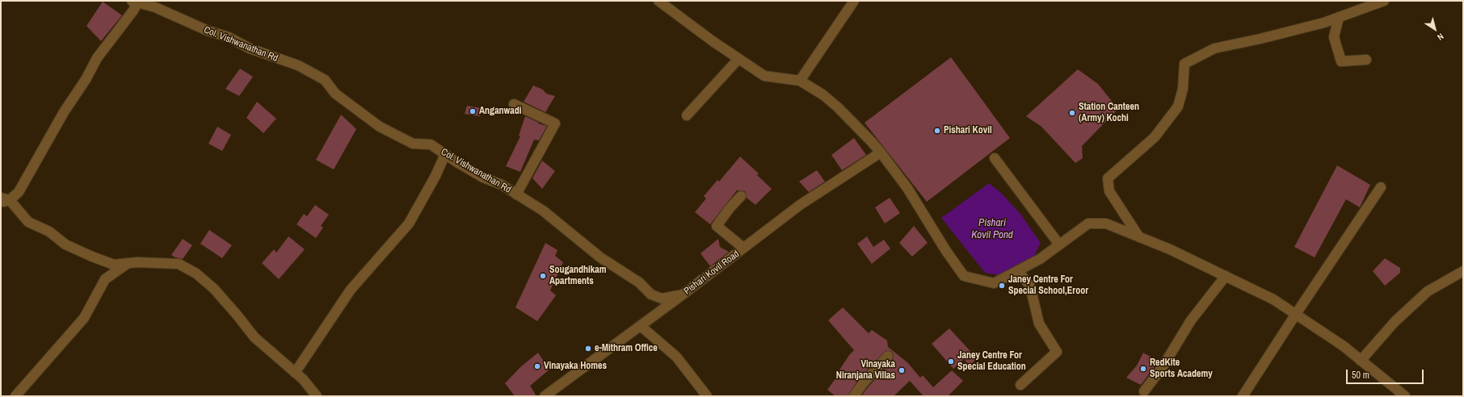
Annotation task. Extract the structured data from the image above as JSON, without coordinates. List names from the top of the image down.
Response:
{
  "streets": {
    "street": ["Col. Vishwanathan Rd", "Pishari Kovil Road"]
  },
  "crossings": [
    ["Col. Vishwanathan Rd", "Pishari Kovil Road"]
  ],
  "water": ["Pishari Kovil Pond"],
  "places": [
    "Anganwadi",
    "Station Canteen (Army) Kochi",
    "Pishari Kovil",
    "Sougandhikam Apartments",
    "Janey Centre For Special School,Eroor",
    "e-Mithram Office",
    "Janey Centre For Special Education",
    "Vinayaka Homes",
    "RedKite Sports Academy",
    "Vinayaka Niranjana Villas"
  ],
  "scale_bar": "50 m",
  "north": "bottom right"
}
